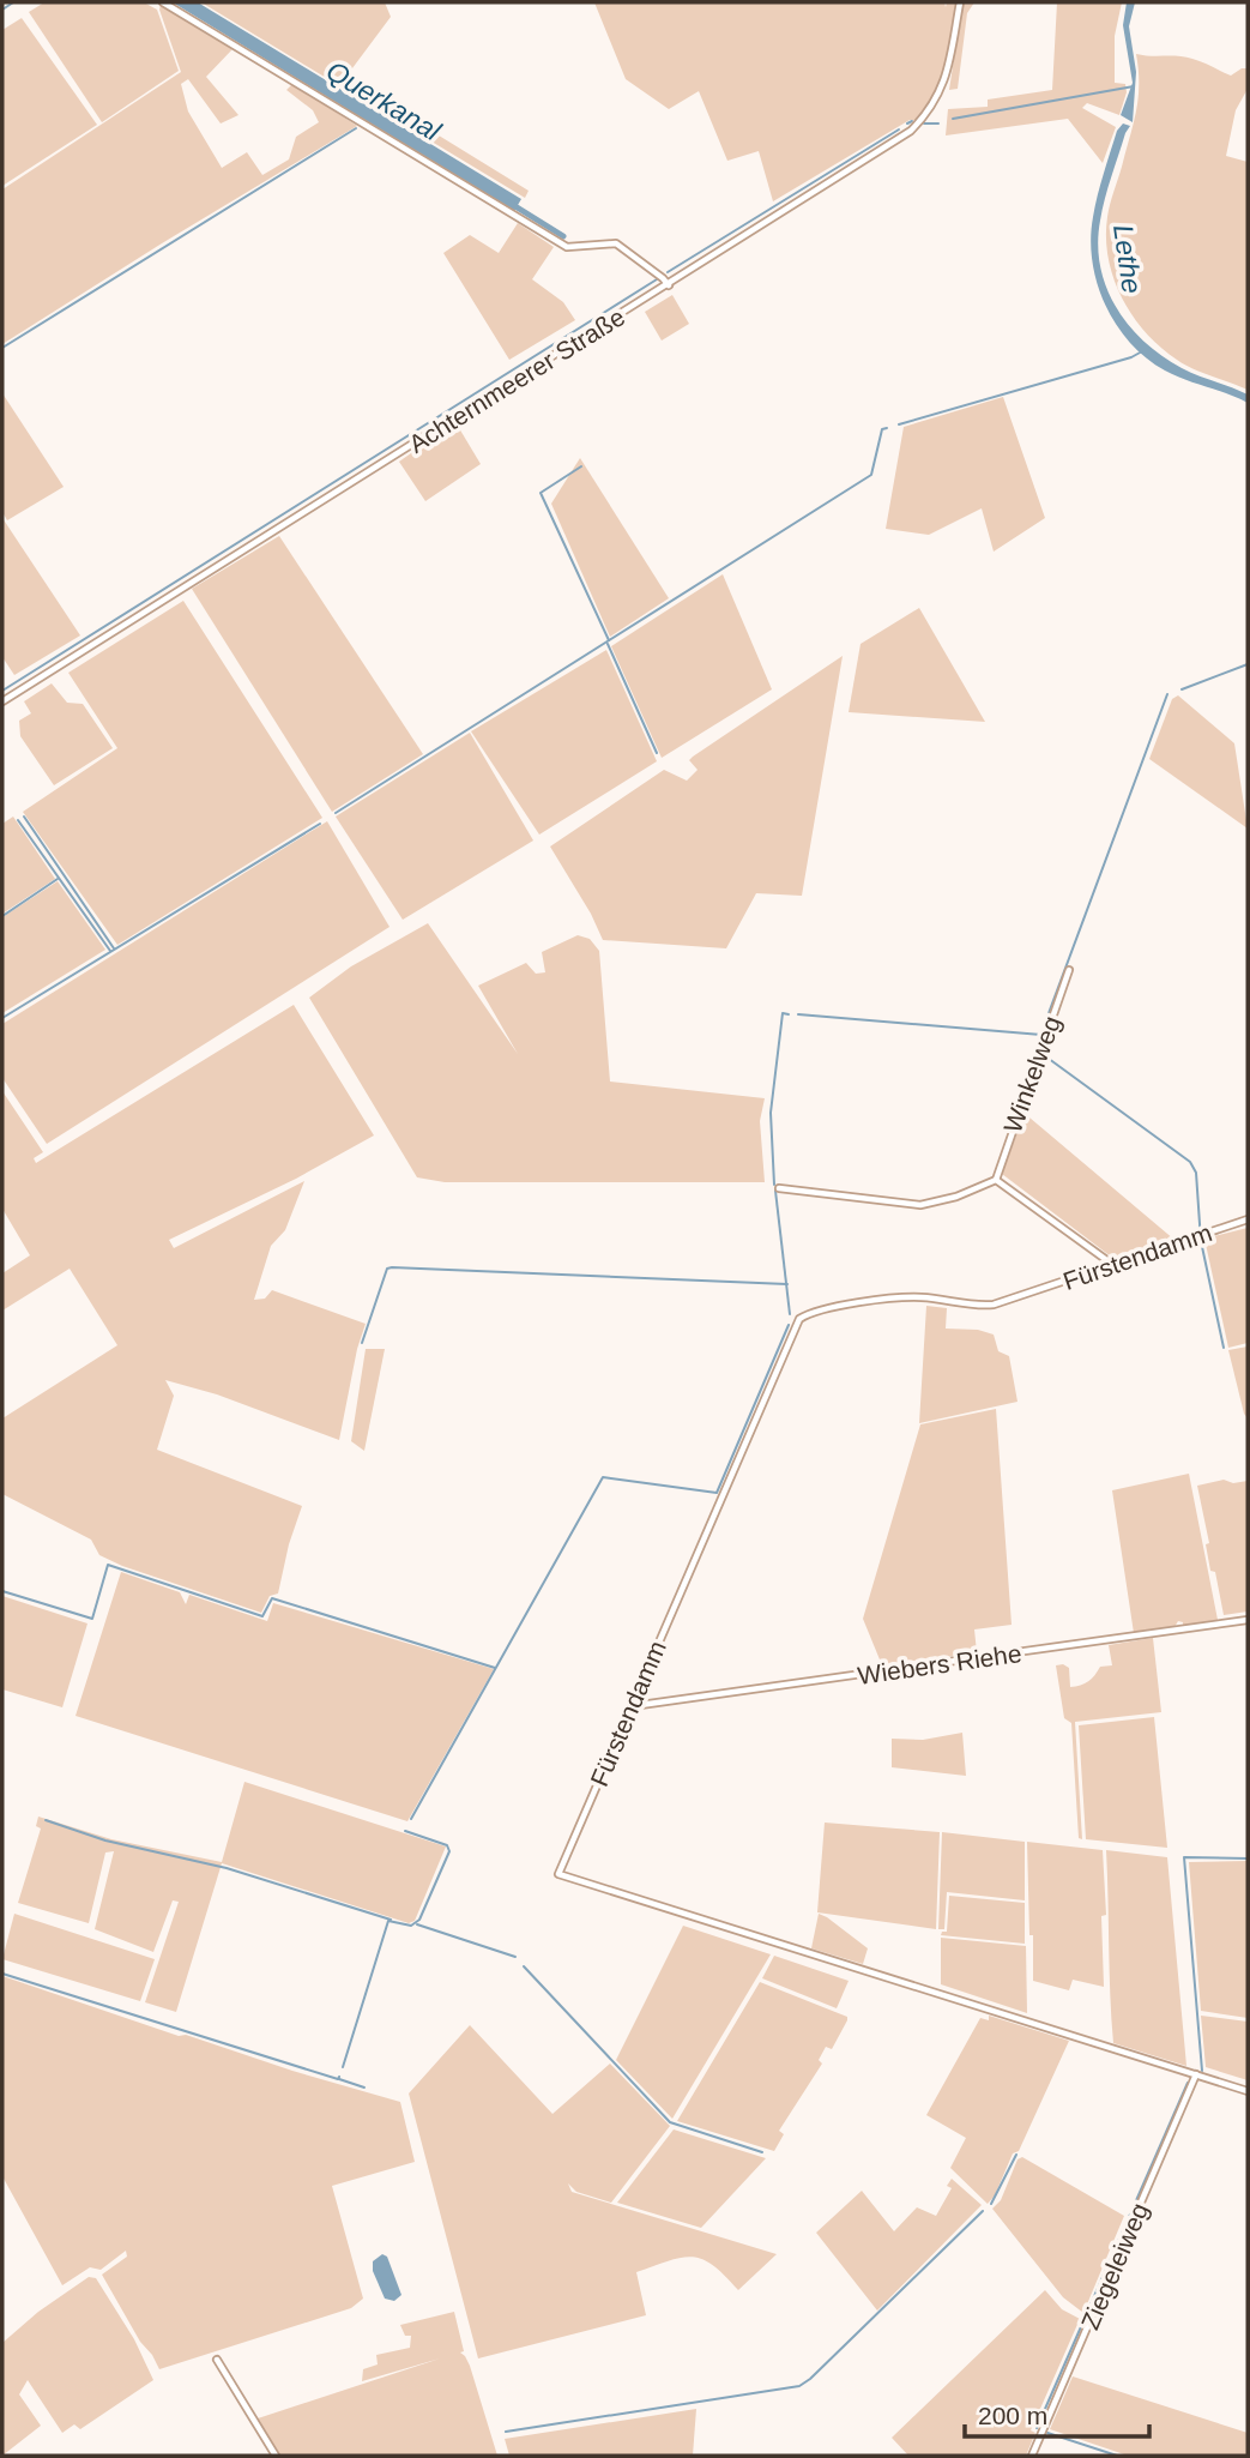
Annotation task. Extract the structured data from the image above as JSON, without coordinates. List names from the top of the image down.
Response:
{
  "streets": {
    "street": [
      "Achternmeerer Straße",
      "Winkelweg",
      "Fürstendamm",
      "Wiebers Riehe",
      "Ziegeleiweg"
    ]
  },
  "crossings": [
    ["Fürstendamm", "Wiebers Riehe"],
    ["Fürstendamm", "Ziegeleiweg"]
  ],
  "water": ["Querkanal", "Lethe"],
  "scale_bar": "200 m"
}
